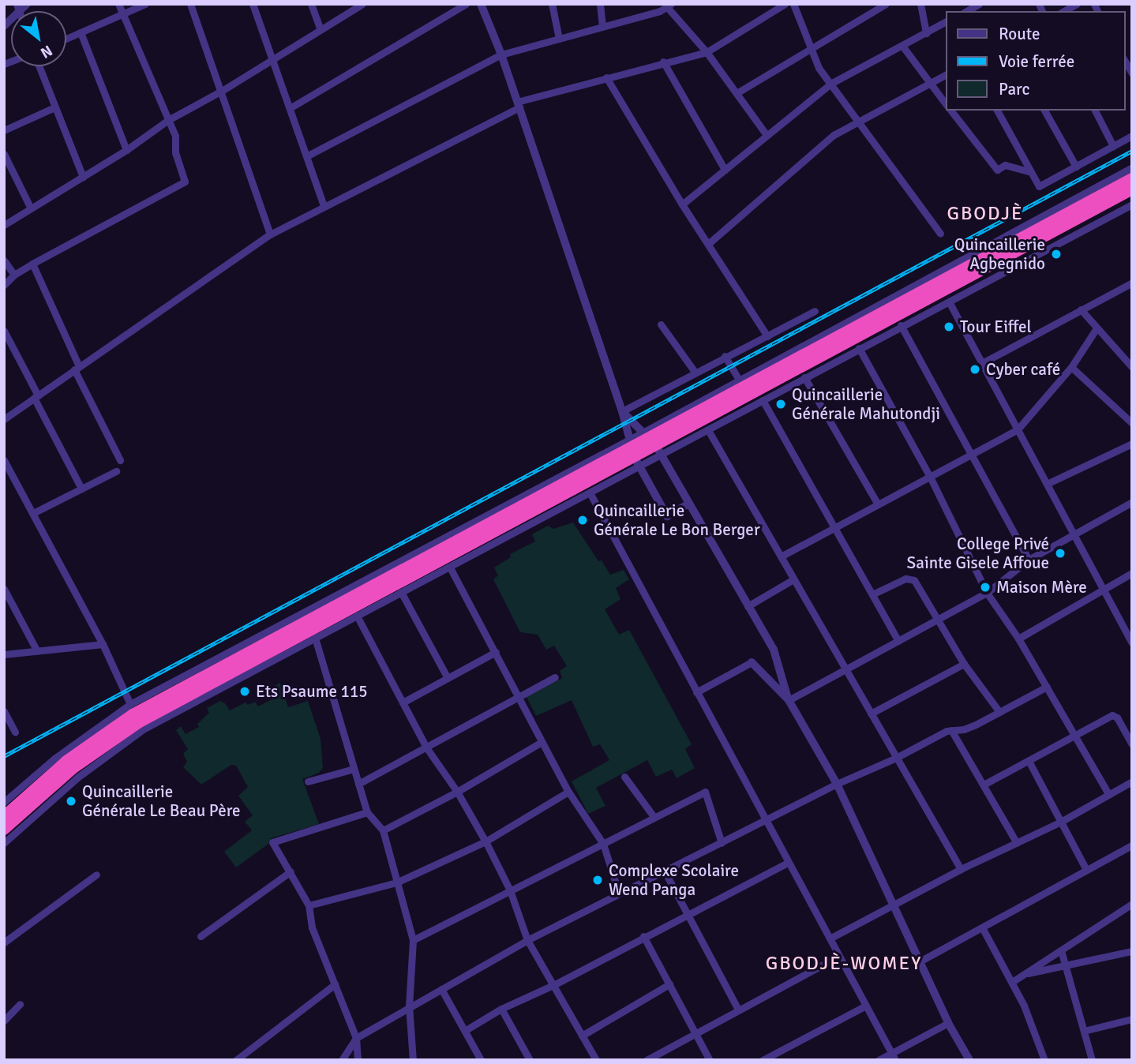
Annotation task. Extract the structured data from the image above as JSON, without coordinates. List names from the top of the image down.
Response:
{
  "districts": ["GBODJÈ", "GBODJÈ-WOMEY"],
  "places": [
    "Quincaillerie Agbegnido",
    "Tour Eiffel",
    "Cyber café",
    "Quincaillerie Générale Mahutondji",
    "Quincaillerie Générale Le Bon Berger",
    "College Privé Sainte Gisele Affoue",
    "Maison Mère",
    "Ets Psaume 115",
    "Quincaillerie Générale Le Beau Père",
    "Complexe Scolaire Wend Panga"
  ],
  "legend": ["Route", "Voie ferrée", "Parc"],
  "north": "bottom right"
}
